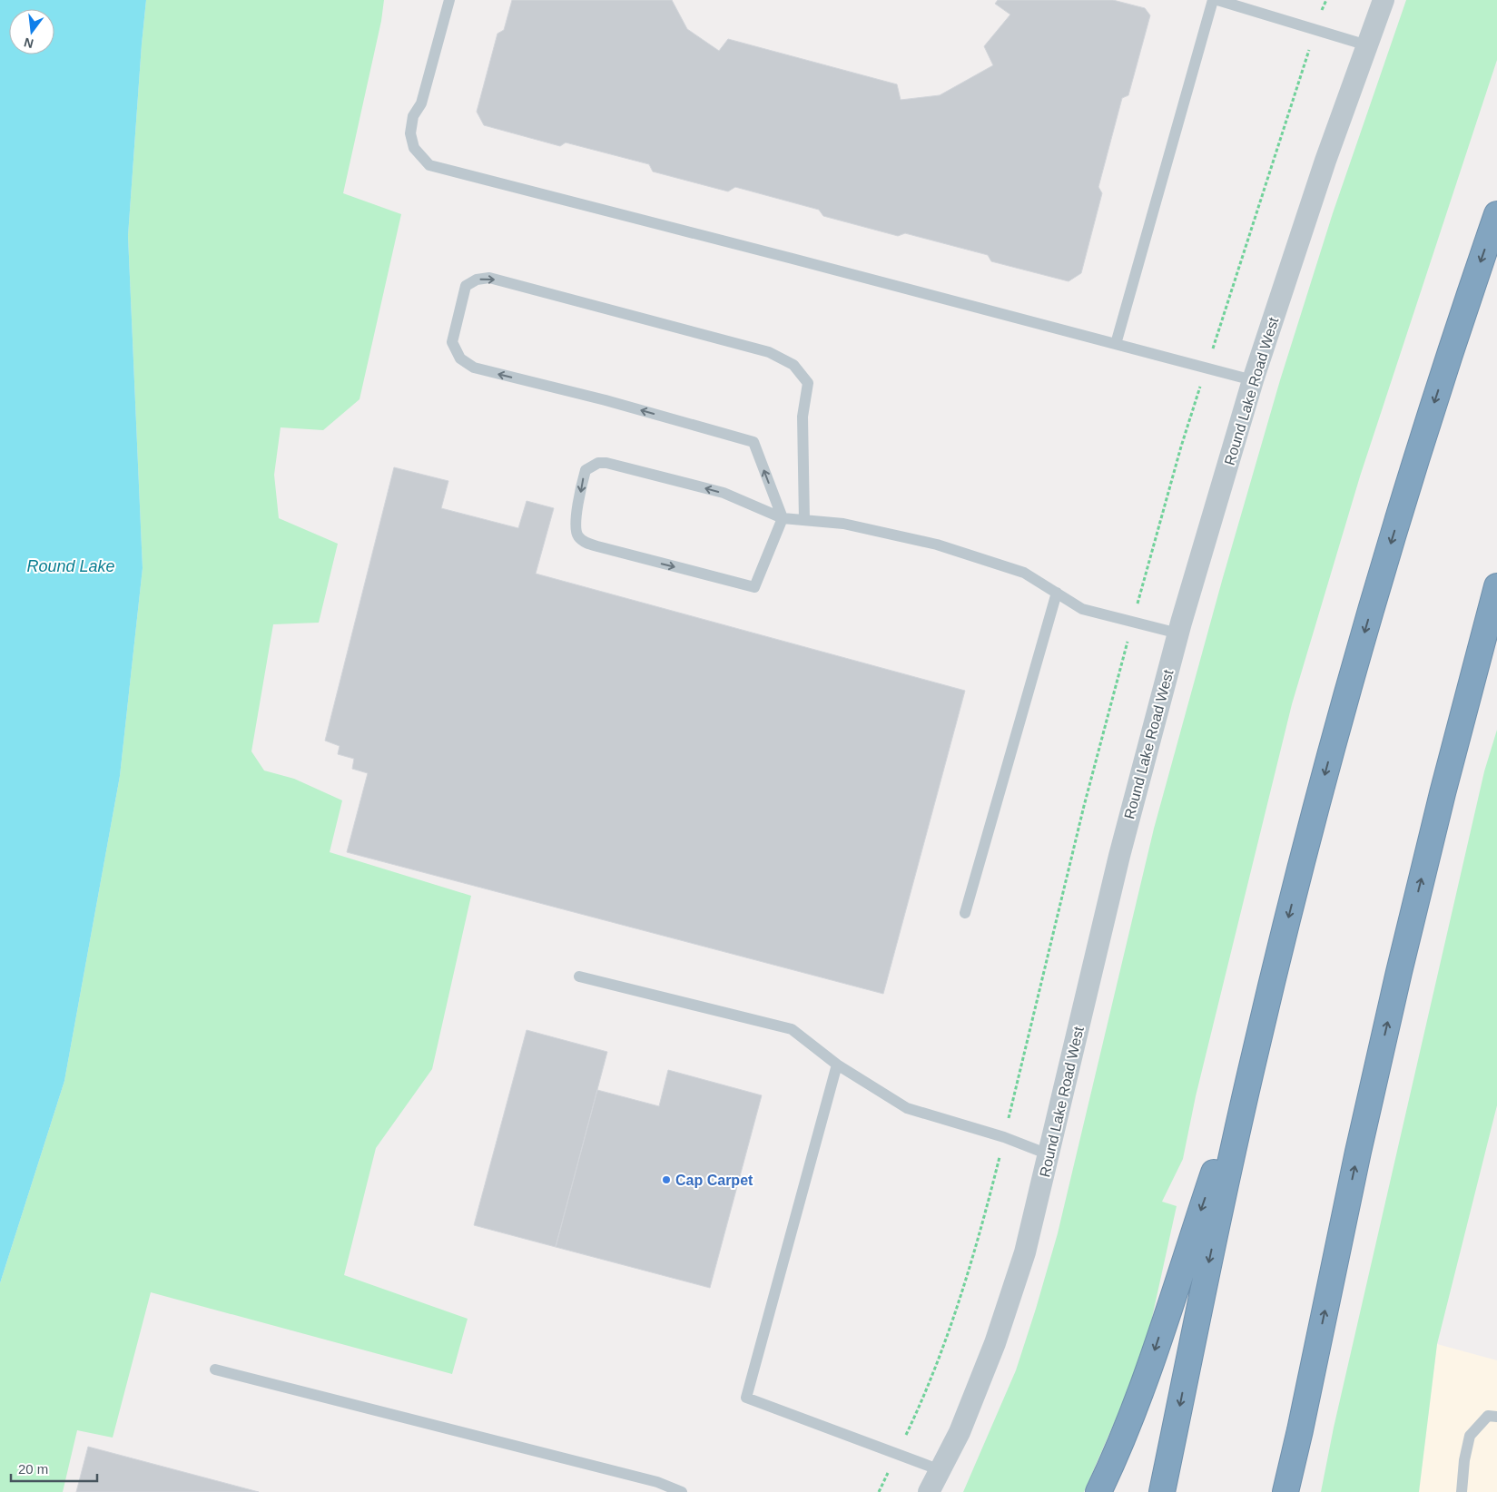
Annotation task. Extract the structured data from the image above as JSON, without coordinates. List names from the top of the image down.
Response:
{
  "streets": {
    "street": ["Round Lake Road West"]
  },
  "water": ["Round Lake"],
  "places": ["Cap Carpet"],
  "scale_bar": "20 m",
  "north": "bottom"
}
